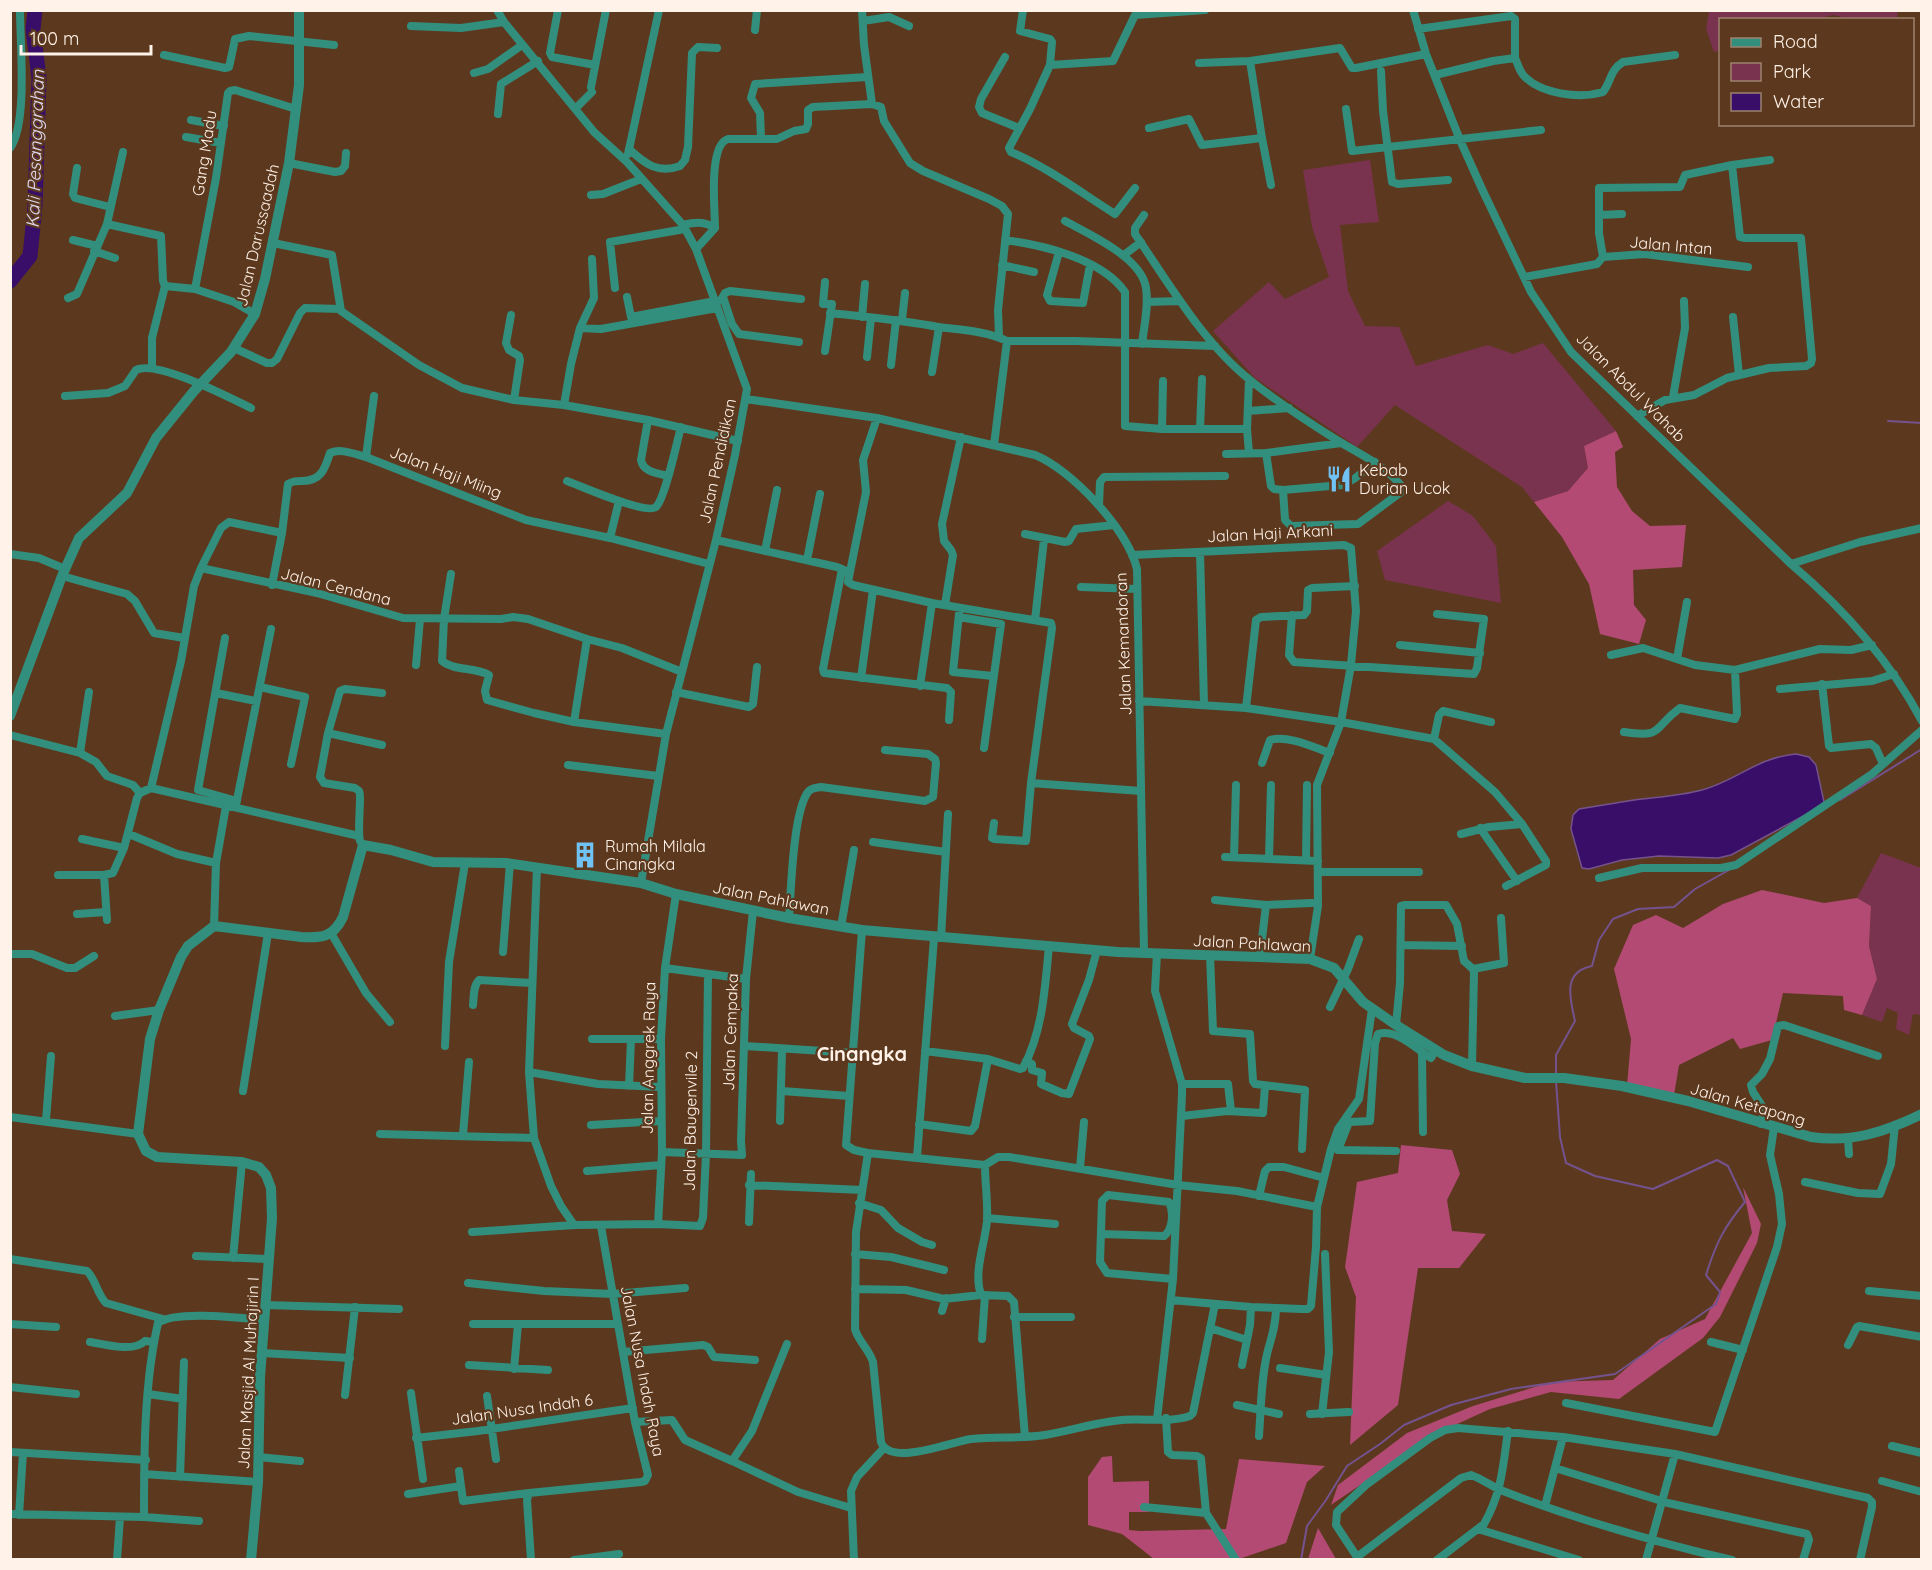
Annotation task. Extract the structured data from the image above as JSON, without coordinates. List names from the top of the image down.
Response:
{
  "streets": {
    "street": [
      "Gang Madu",
      "Jalan Darussaadah",
      "Jalan Intan",
      "Jalan Abdul Wahab",
      "Jalan Pendidikan",
      "Jalan Haji Miing",
      "Jalan Haji Arkani",
      "Jalan Cendana",
      "Jalan Kemandoran",
      "Jalan Pahlawan",
      "Jalan Cempaka",
      "Jalan Anggrek Raya",
      "Jalan Ketapang",
      "Jalan Baugenvile 2",
      "Jalan Nusa Indah Raya",
      "Jalan Masjid Al Muhajirin I",
      "Jalan Nusa Indah 6"
    ]
  },
  "crossings": [
    ["Gang Madu", "Jalan Darussaadah"],
    ["Jalan Intan", "Jalan Abdul Wahab"],
    ["Jalan Pendidikan", "Jalan Haji Miing"],
    ["Jalan Pendidikan", "Jalan Cendana"],
    ["Jalan Pendidikan", "Jalan Kemandoran"],
    ["Jalan Pendidikan", "Jalan Pahlawan"],
    ["Jalan Haji Miing", "Jalan Cendana"],
    ["Jalan Haji Arkani", "Jalan Kemandoran"],
    ["Jalan Haji Arkani", "Jalan Pahlawan"],
    ["Jalan Kemandoran", "Jalan Pahlawan"],
    ["Jalan Pahlawan", "Jalan Cempaka"],
    ["Jalan Pahlawan", "Jalan Anggrek Raya"],
    ["Jalan Pahlawan", "Jalan Ketapang"],
    ["Jalan Cempaka", "Jalan Baugenvile 2"],
    ["Jalan Anggrek Raya", "Jalan Baugenvile 2"],
    ["Jalan Nusa Indah Raya", "Jalan Nusa Indah 6"]
  ],
  "districts": ["Cinangka"],
  "water": ["Kali Pesanggrahan"],
  "places": {
    "restaurant": ["Kebab Durian Ucok"],
    "building": ["Rumah Milala Cinangka"]
  },
  "legend": ["Road", "Park", "Water"],
  "scale_bar": "100 m"
}
